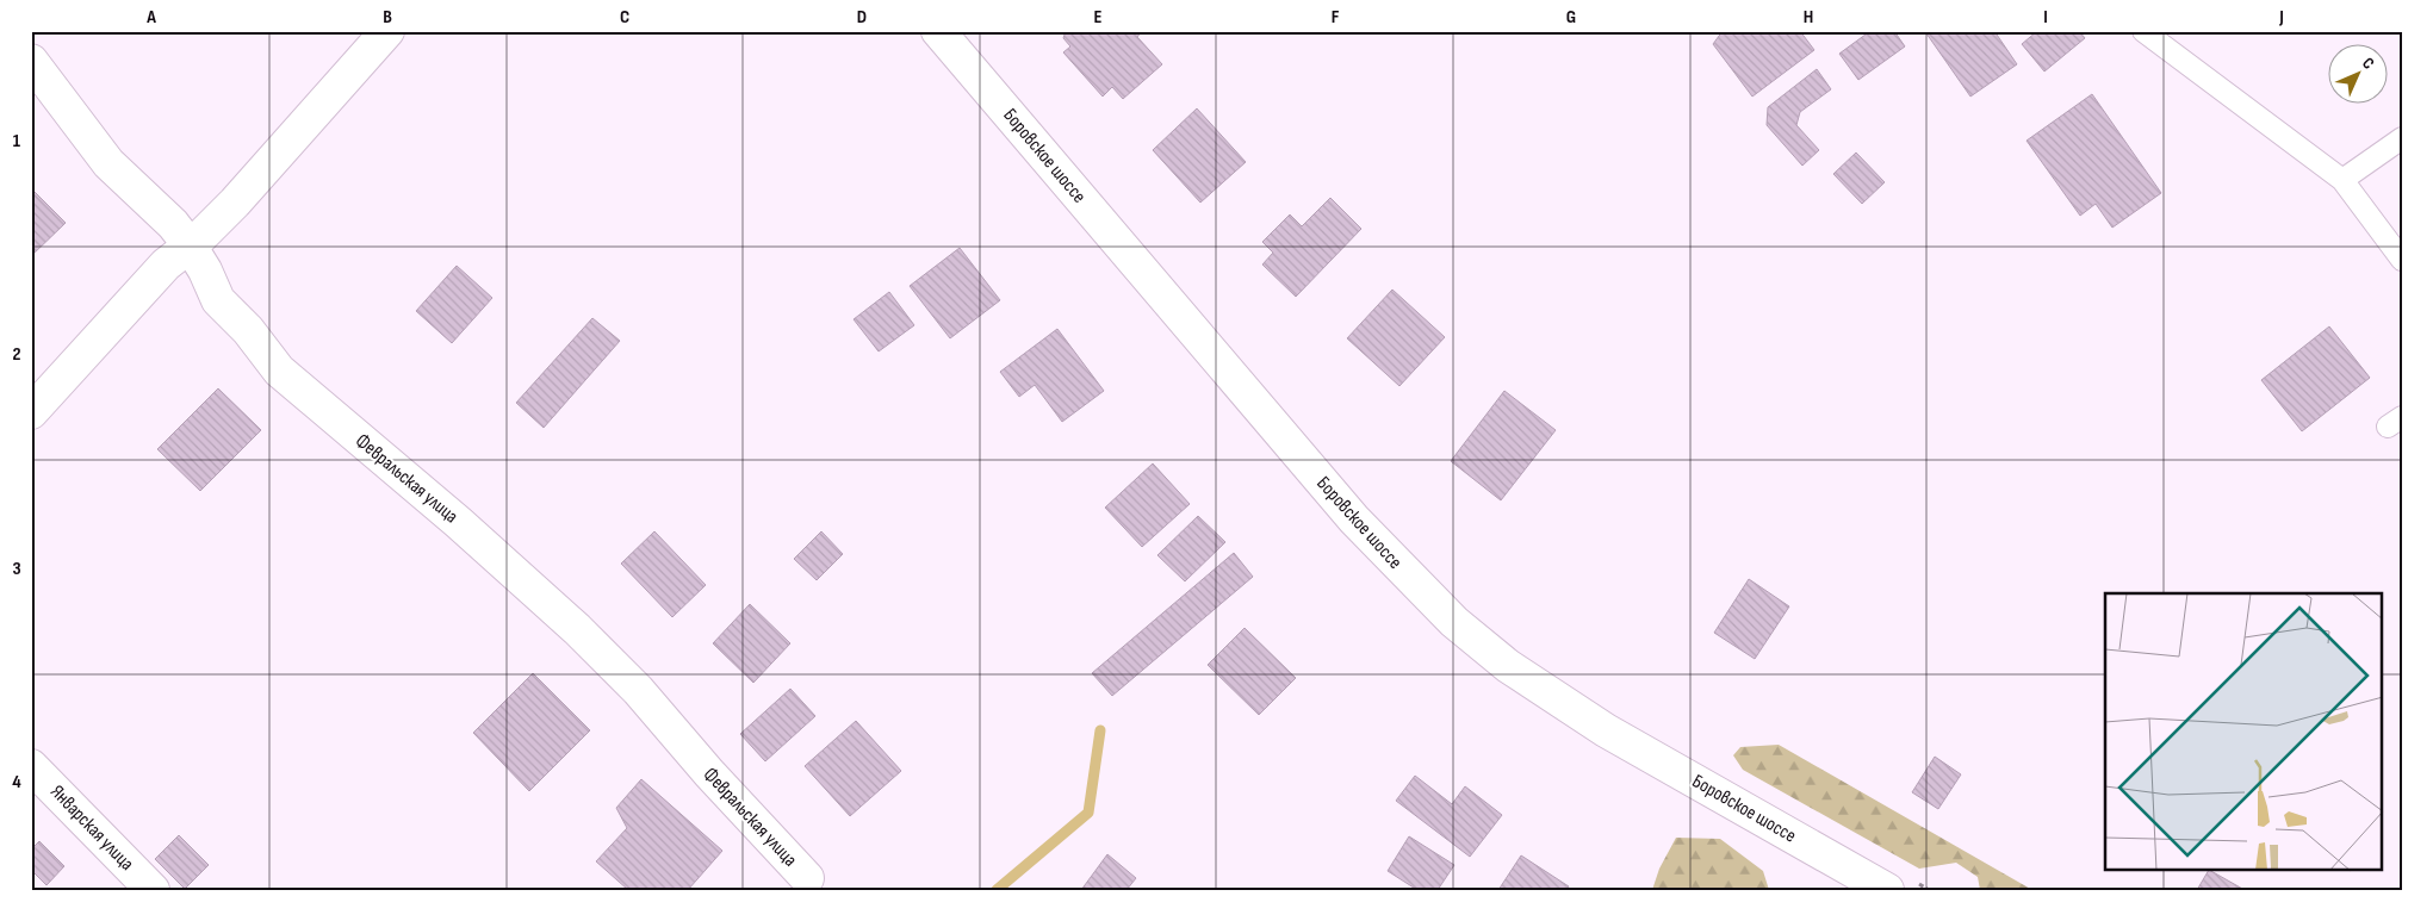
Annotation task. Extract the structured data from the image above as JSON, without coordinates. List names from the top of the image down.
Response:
{
  "streets": {
    "street": ["Боровское шоссе", "Февральская улица", "Январская улица"]
  },
  "north": "top right",
  "grid": {
    "columns": [
      "A",
      "B",
      "C",
      "D",
      "E",
      "F",
      "G",
      "H",
      "I",
      "J"
    ],
    "rows": [
      "1",
      "2",
      "3",
      "4"
    ]
  }
}
